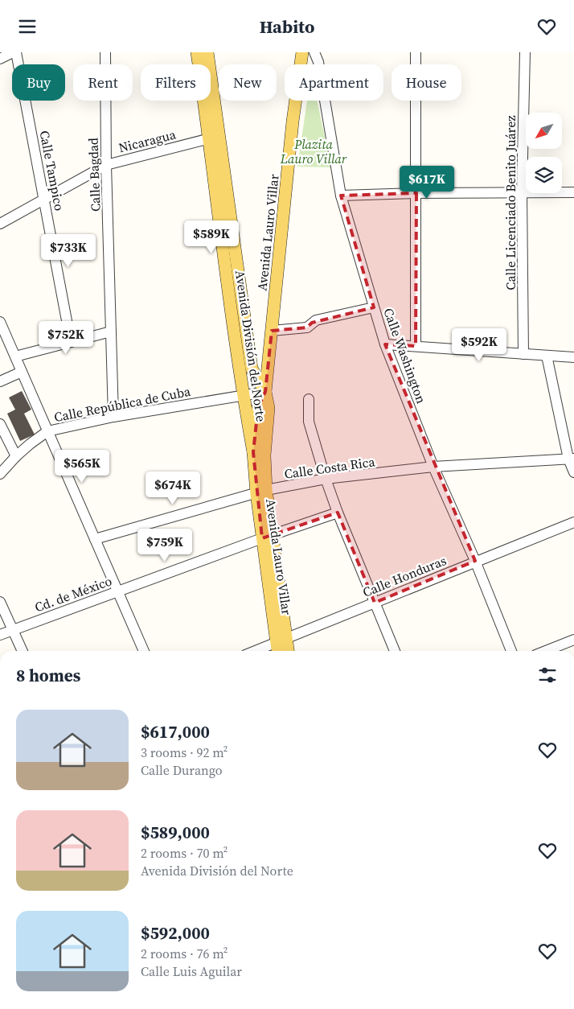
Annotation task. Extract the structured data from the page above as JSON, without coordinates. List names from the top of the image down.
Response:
{
  "streets": {
    "main road": ["Avenida Lauro Villar", "Avenida División del Norte"],
    "street": [
      "Nicaragua",
      "Calle Tampico",
      "Calle Bagdad",
      "Calle Licenciado Benito Juárez",
      "Calle Washington",
      "Calle República de Cuba",
      "Calle Costa Rica",
      "Calle Honduras",
      "Cd. de México"
    ]
  },
  "crossings": [
    ["Nicaragua", "Calle Tampico"],
    ["Nicaragua", "Calle Bagdad"],
    ["Nicaragua", "Avenida División del Norte"],
    ["Calle Bagdad", "Calle República de Cuba"],
    ["Avenida Lauro Villar", "Avenida División del Norte"],
    ["Avenida Lauro Villar", "Calle República de Cuba"],
    ["Avenida Lauro Villar", "Calle Costa Rica"],
    ["Avenida Lauro Villar", "Calle Honduras"],
    ["Avenida Lauro Villar", "Cd. de México"],
    ["Avenida División del Norte", "Calle República de Cuba"],
    ["Calle Washington", "Calle Costa Rica"],
    ["Calle Washington", "Calle Honduras"]
  ],
  "parks": ["Plazita Lauro Villar"],
  "north": "bottom left",
  "page": {
    "header": "Habito",
    "chip": [
      "Buy",
      "Rent",
      "Filters",
      "New",
      "Apartment",
      "House"
    ],
    "price": [
      "$617K",
      "$589K",
      "$733K",
      "$752K",
      "$592K",
      "$565K",
      "$674K",
      "$759K"
    ],
    "heading": "8 homes",
    "list": [
      {
        "name": "$617,000",
        "note": "3 rooms · 92 m² · Calle Durango"
      },
      {
        "name": "$589,000",
        "note": "2 rooms · 70 m² · Avenida División del Norte"
      },
      {
        "name": "$592,000",
        "note": "2 rooms · 76 m² · Calle Luis Aguilar"
      }
    ]
  }
}
